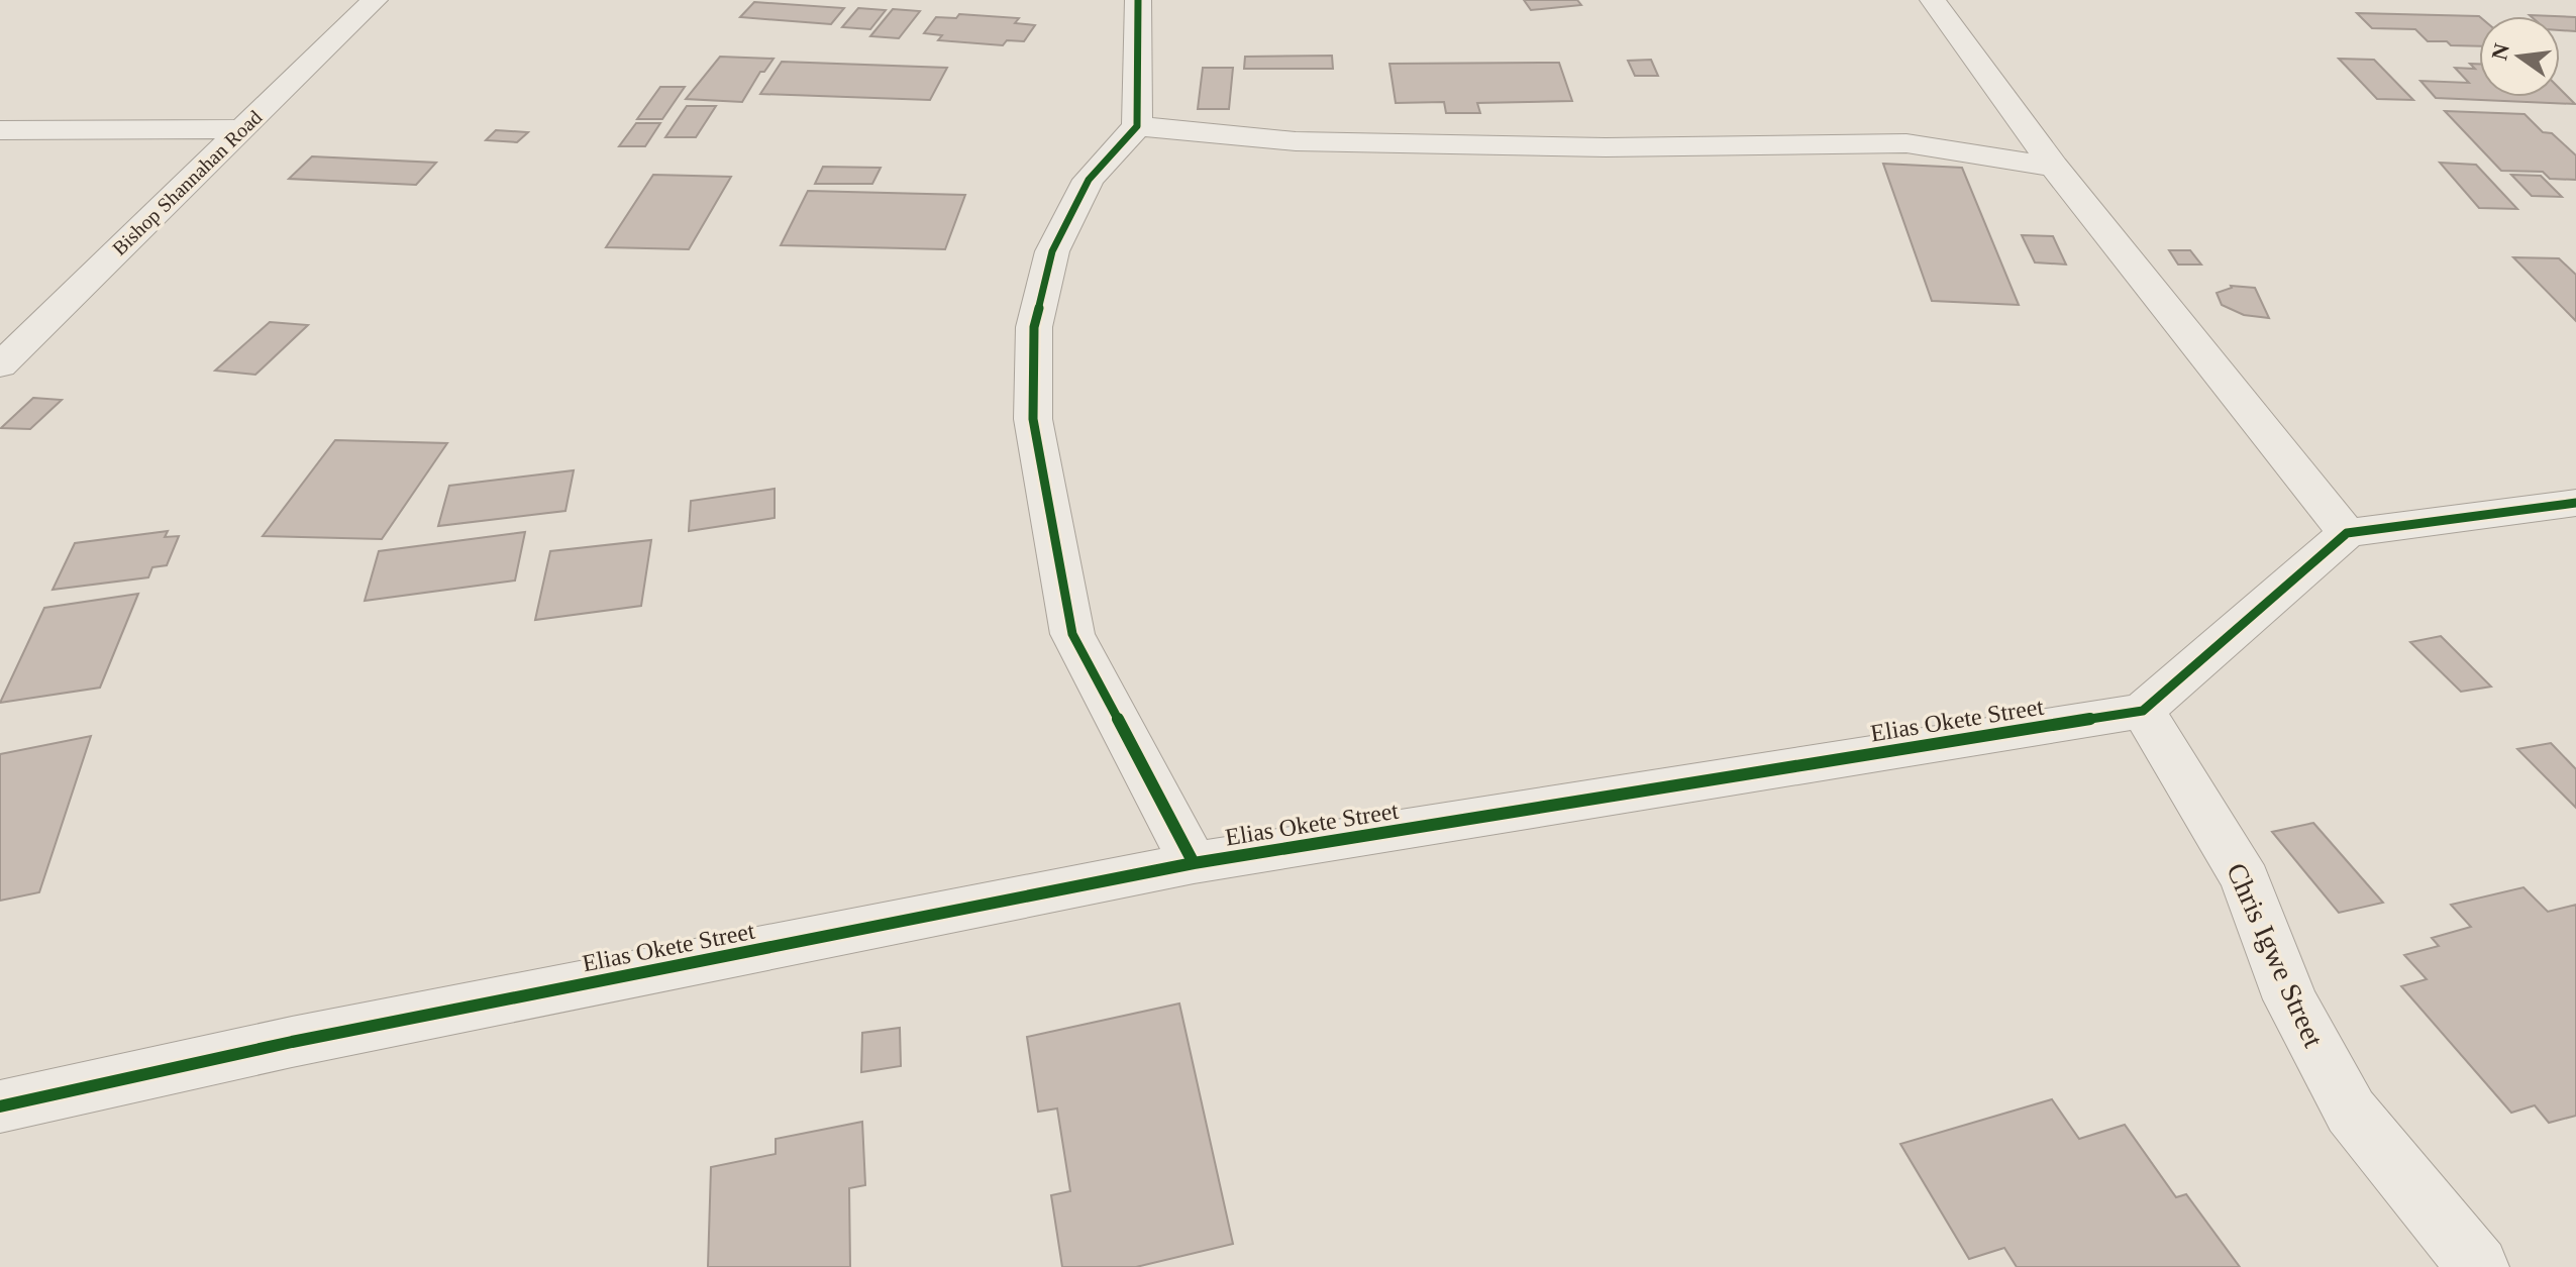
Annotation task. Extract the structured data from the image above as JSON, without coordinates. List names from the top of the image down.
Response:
{
  "streets": {
    "street": ["Bishop Shannahan Road", "Elias Okete Street", "Chris Igwe Street"]
  },
  "crossings": [
    ["Elias Okete Street", "Chris Igwe Street"]
  ],
  "north": "left"
}
